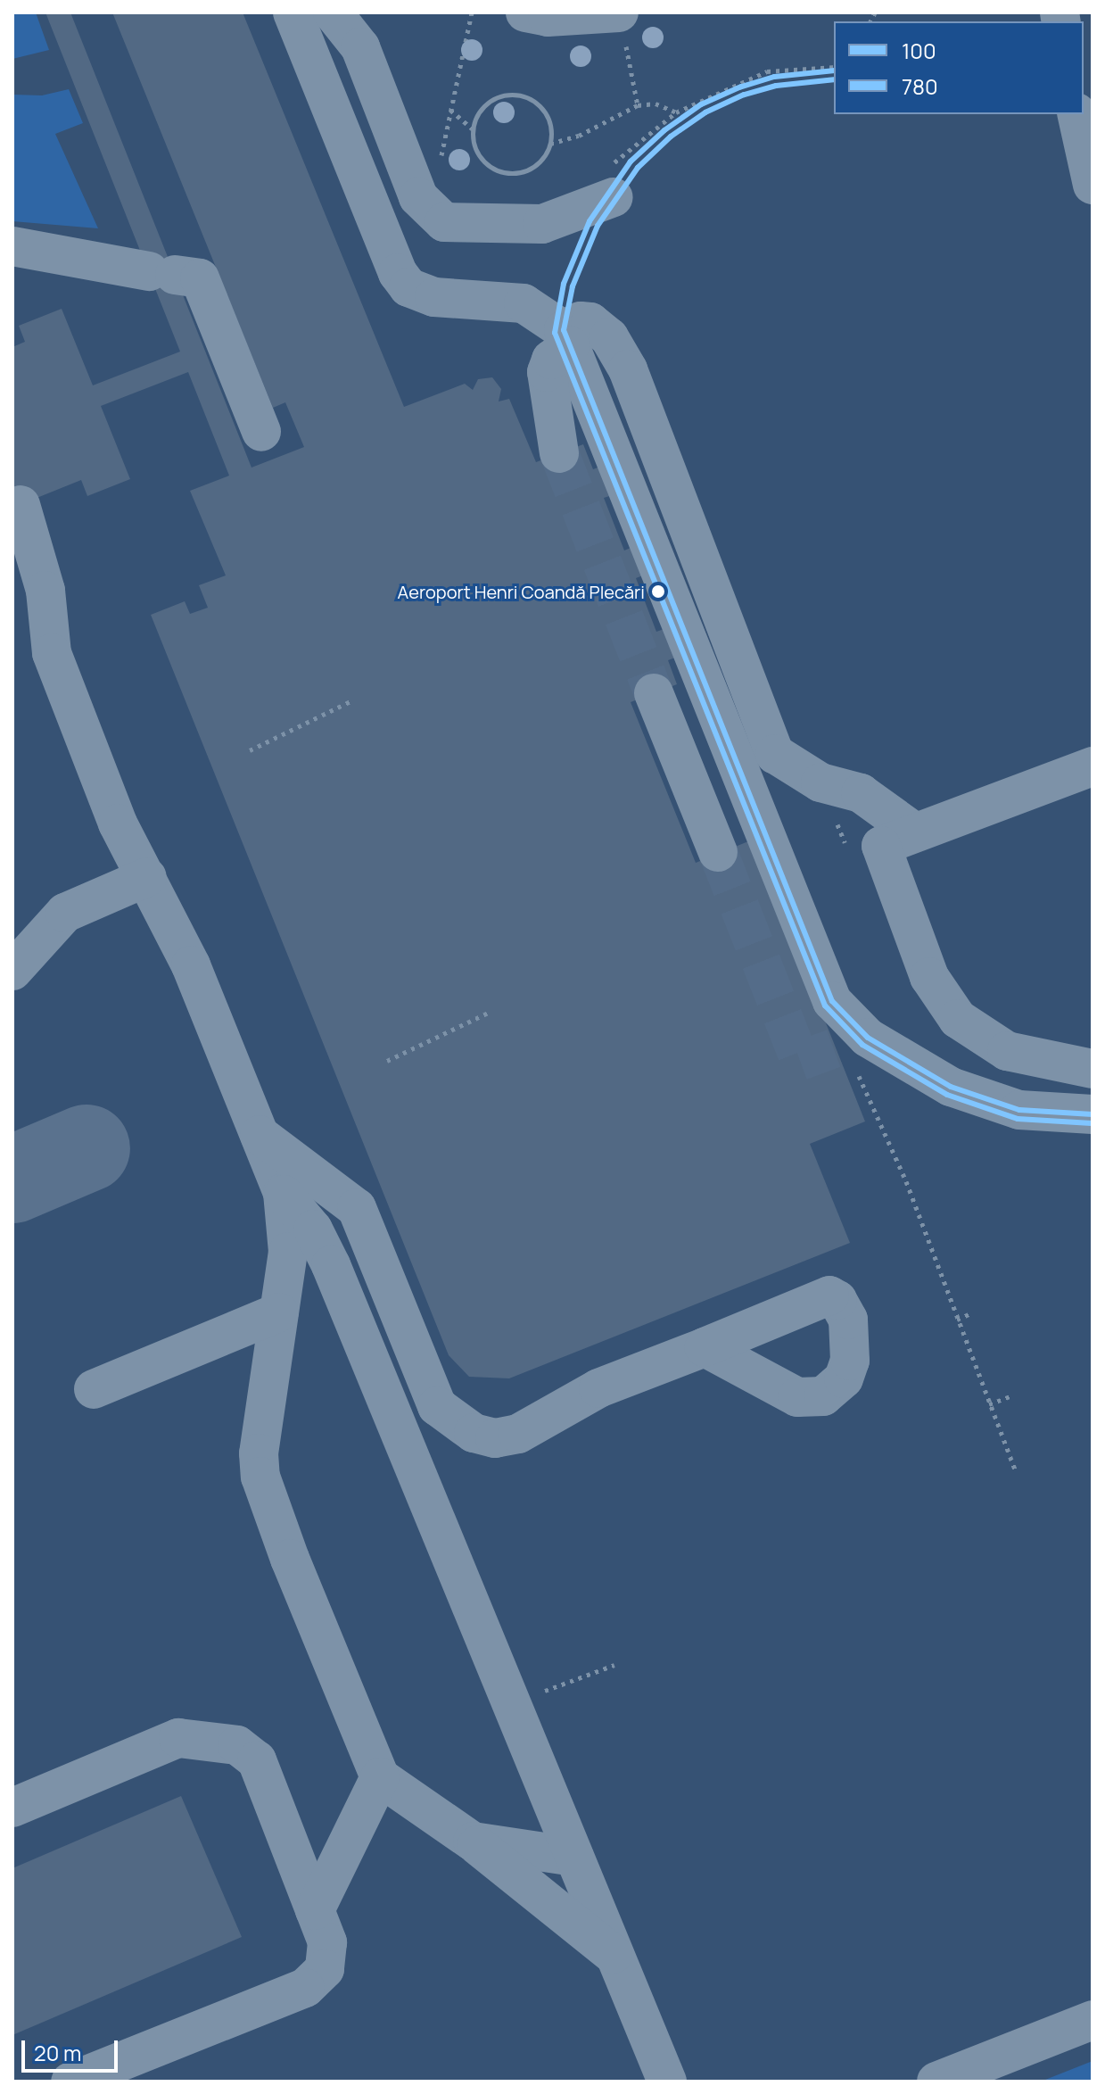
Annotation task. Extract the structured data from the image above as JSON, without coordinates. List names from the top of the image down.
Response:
{
  "places": ["Aeroport Henri Coandă Plecări"],
  "lines": ["transit line 780", "transit line 100"],
  "legend": ["100", "780"],
  "scale_bar": "20 m"
}
